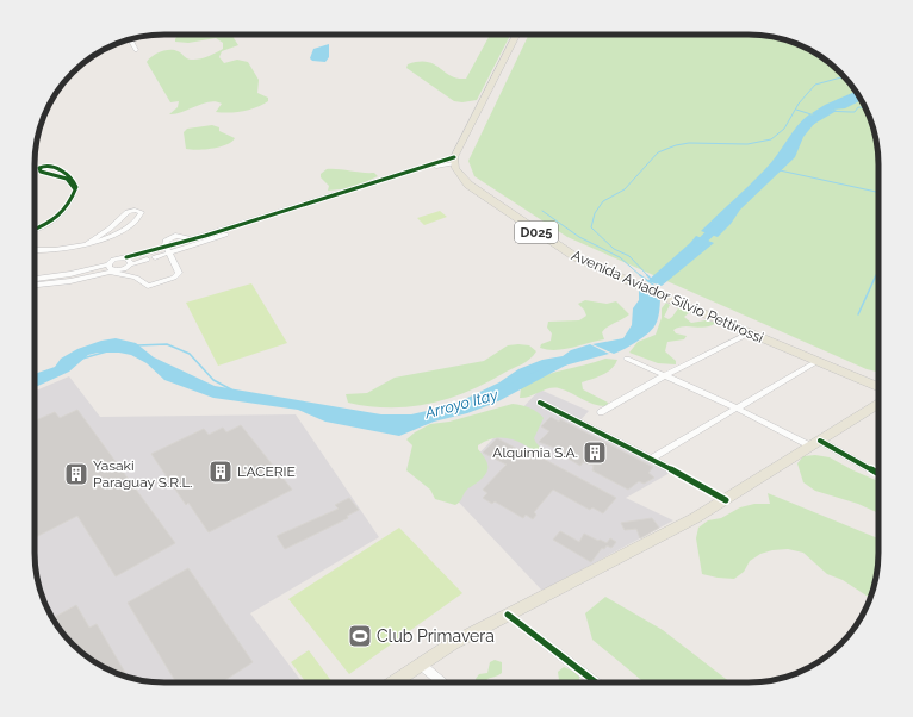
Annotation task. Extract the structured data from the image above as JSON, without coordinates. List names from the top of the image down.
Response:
{
  "streets": {
    "main road": ["D025", "Avenida Aviador Silvio Pettirossi"]
  },
  "water": ["Arroyo Itay"],
  "places": {
    "building": ["Alquimia S.A.", "L'ACERIE", "Yasaki Paraguay S.R.L."],
    "sports": ["Club Primavera"]
  }
}
